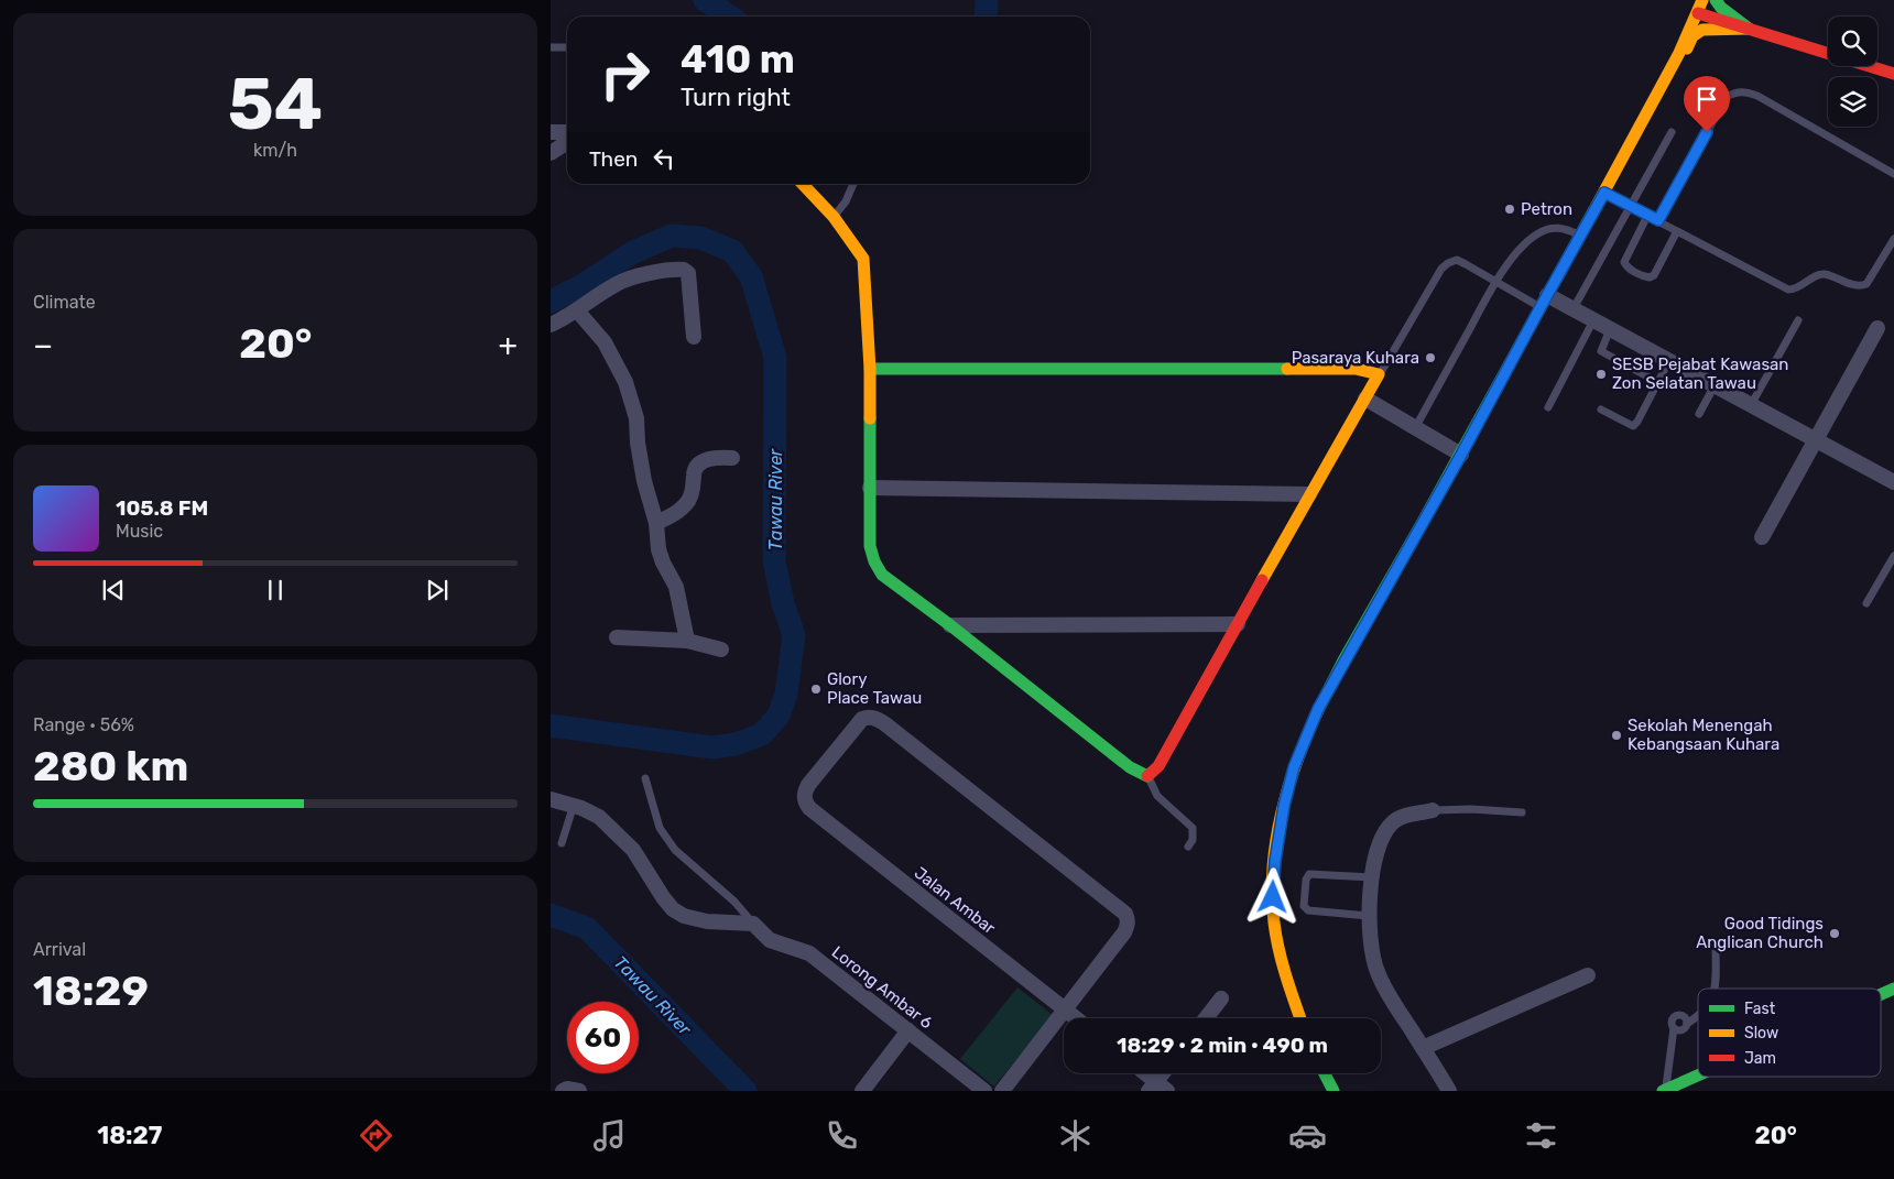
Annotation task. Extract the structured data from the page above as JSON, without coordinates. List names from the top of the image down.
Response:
{
  "streets": {
    "street": ["Jalan Ambar", "Lorong Ambar 6"]
  },
  "water": ["Tawau River"],
  "places": [
    "Petron",
    "Pasaraya Kuhara",
    "SESB Pejabat Kawasan Zon Selatan Tawau",
    "Glory Place Tawau",
    "Sekolah Menengah Kebangsaan Kuhara",
    "Good Tidings Anglican Church"
  ],
  "legend": ["Fast", "Slow", "Jam"],
  "page": {
    "tile": [
      ["54", "km/h"],
      "Climate",
      ["Range · 56%", "280 km"],
      ["Arrival", "18:29"]
    ],
    "turn": ["410 m", "Turn right"],
    "then": "Then",
    "heat": ["−", "20°", "+"],
    "song": ["105.8 FM", "Music"],
    "limit": "60",
    "trip": "18:29 · 2 min · 490 m",
    "tabs": ["18:27", "20°"]
  }
}
